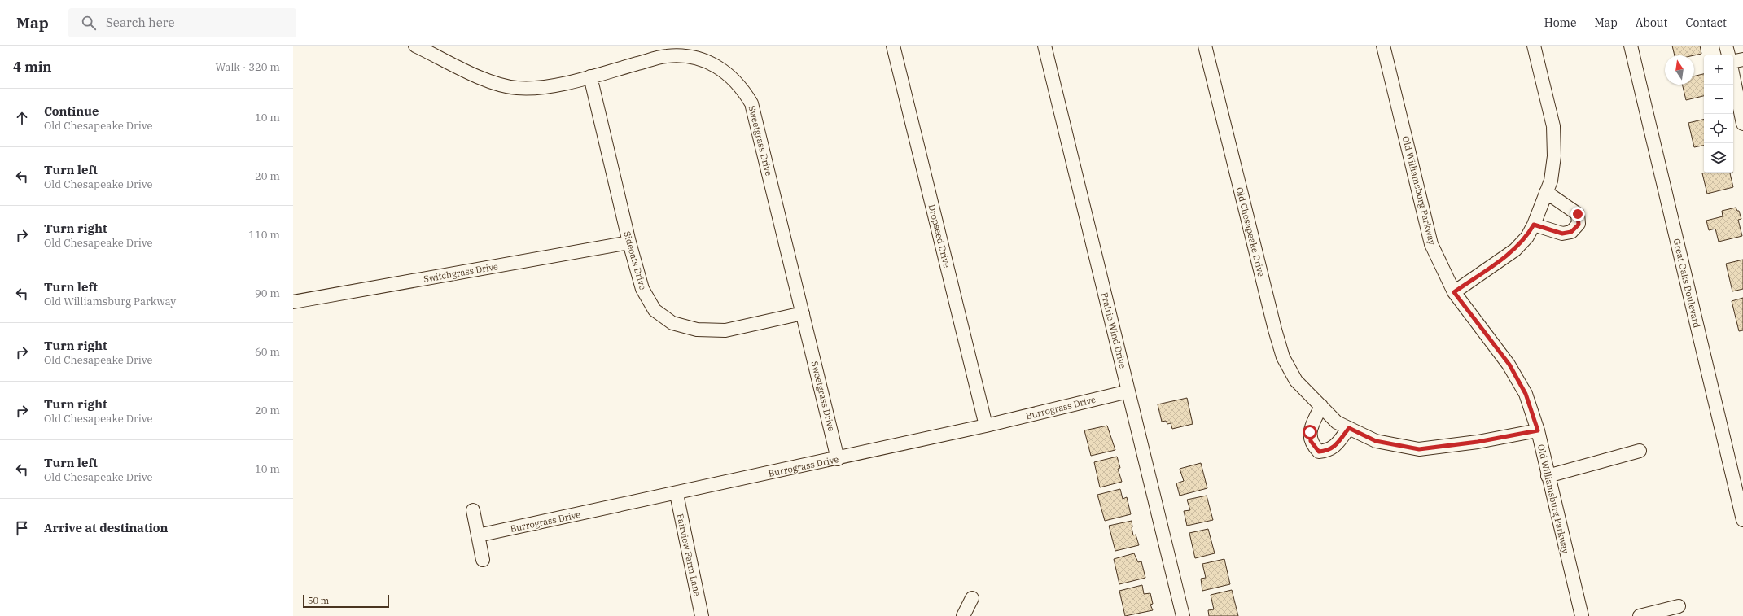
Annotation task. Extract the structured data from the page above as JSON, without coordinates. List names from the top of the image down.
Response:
{
  "streets": {
    "street": [
      "Sweetgrass Drive",
      "Old Williamsburg Parkway",
      "Old Chesapeake Drive",
      "Dropseed Drive",
      "Sideoats Drive",
      "Switchgrass Drive",
      "Great Oaks Boulevard",
      "Prairie Wind Drive",
      "Burrograss Drive",
      "Fairview Farm Lane"
    ]
  },
  "crossings": [
    ["Sweetgrass Drive", "Sideoats Drive"],
    ["Sweetgrass Drive", "Burrograss Drive"],
    ["Old Williamsburg Parkway", "Old Chesapeake Drive"],
    ["Dropseed Drive", "Burrograss Drive"],
    ["Sideoats Drive", "Switchgrass Drive"],
    ["Prairie Wind Drive", "Burrograss Drive"],
    ["Burrograss Drive", "Fairview Farm Lane"]
  ],
  "scale_bar": "50 m",
  "north": "top",
  "page": {
    "header": "Map",
    "search": "Search here",
    "nav": [
      "Home",
      "Map",
      "About",
      "Contact"
    ],
    "heading": ["4 min", "Walk · 320 m"],
    "map_buttons": ["+", "−"],
    "list": [
      ["Continue", "Old Chesapeake Drive", "10 m"],
      ["Turn left", "Old Chesapeake Drive", "20 m"],
      ["Turn right", "Old Chesapeake Drive", "110 m"],
      ["Turn left", "Old Williamsburg Parkway", "90 m"],
      ["Turn right", "Old Chesapeake Drive", "60 m"],
      ["Turn right", "Old Chesapeake Drive", "20 m"],
      ["Turn left", "Old Chesapeake Drive", "10 m"],
      "Arrive at destination"
    ],
    "scale": "50 m"
  }
}
